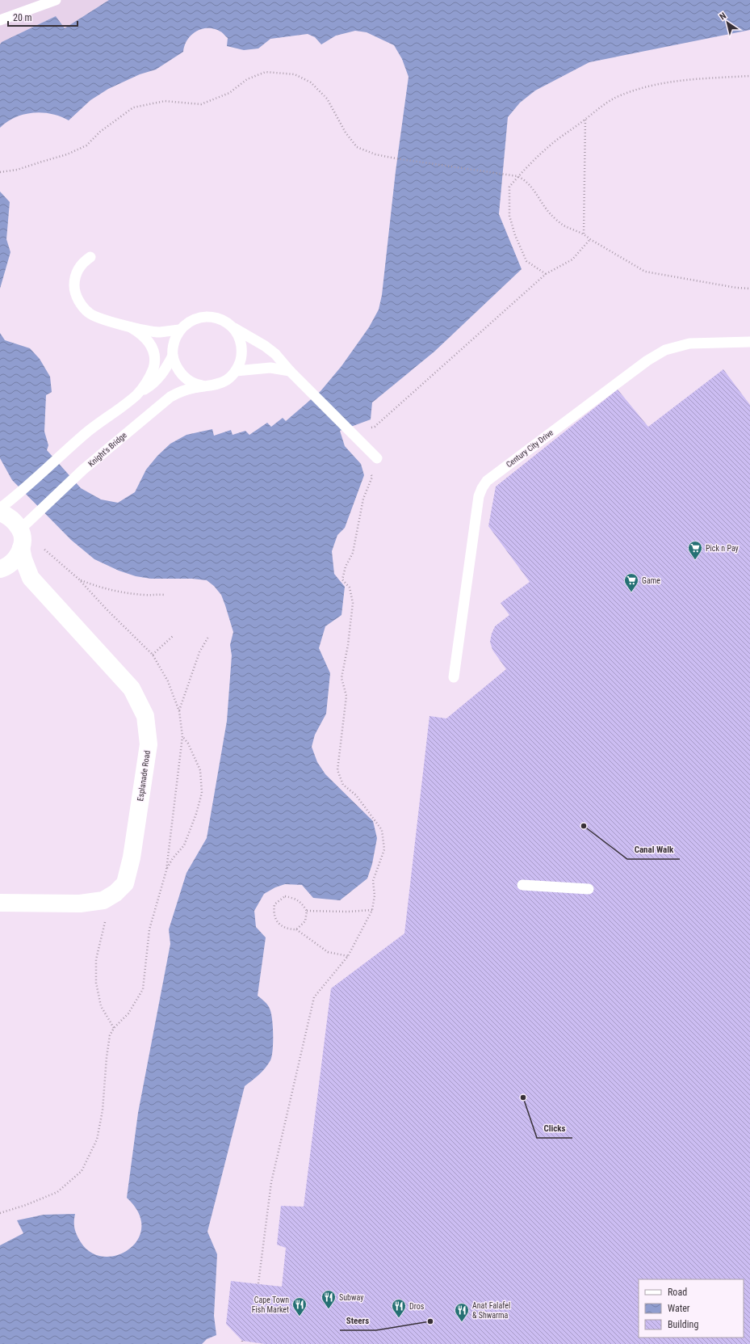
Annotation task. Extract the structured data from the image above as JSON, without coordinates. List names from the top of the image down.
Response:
{
  "streets": {
    "street": ["Esplanade Road"],
    "lane": ["Century City Drive", "Knight's Bridge"]
  },
  "crossings": [
    ["Knight's Bridge", "Esplanade Road"]
  ],
  "places": {
    "supermarket": ["Pick n Pay", "Game"],
    "other": ["Canal Walk", "Clicks", "Steers"],
    "restaurant": [
      "Subway",
      "Cape Town Fish Market",
      "Dros",
      "Anat Falafel & Shwarma"
    ]
  },
  "legend": ["Road", "Water", "Building"],
  "scale_bar": "20 m",
  "north": "top left"
}
